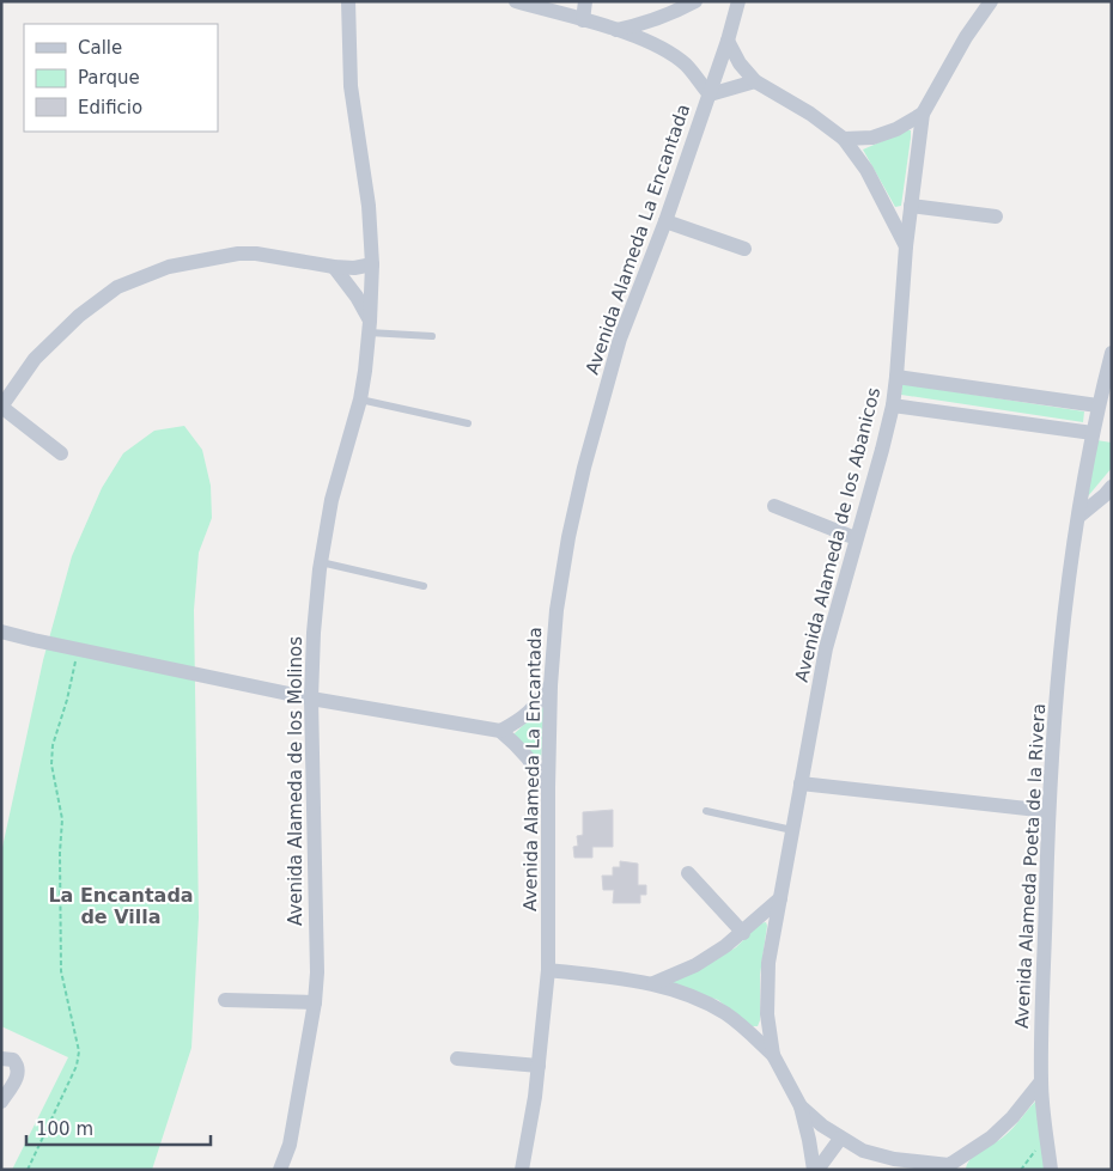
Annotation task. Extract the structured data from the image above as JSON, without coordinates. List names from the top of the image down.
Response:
{
  "streets": {
    "street": [
      "Avenida Alameda La Encantada",
      "Avenida Alameda de los Abanicos",
      "Avenida Alameda de los Molinos",
      "Avenida Alameda Poeta de la Rivera"
    ]
  },
  "districts": ["La Encantada de Villa"],
  "legend": ["Calle", "Parque", "Edificio"],
  "scale_bar": "100 m"
}
